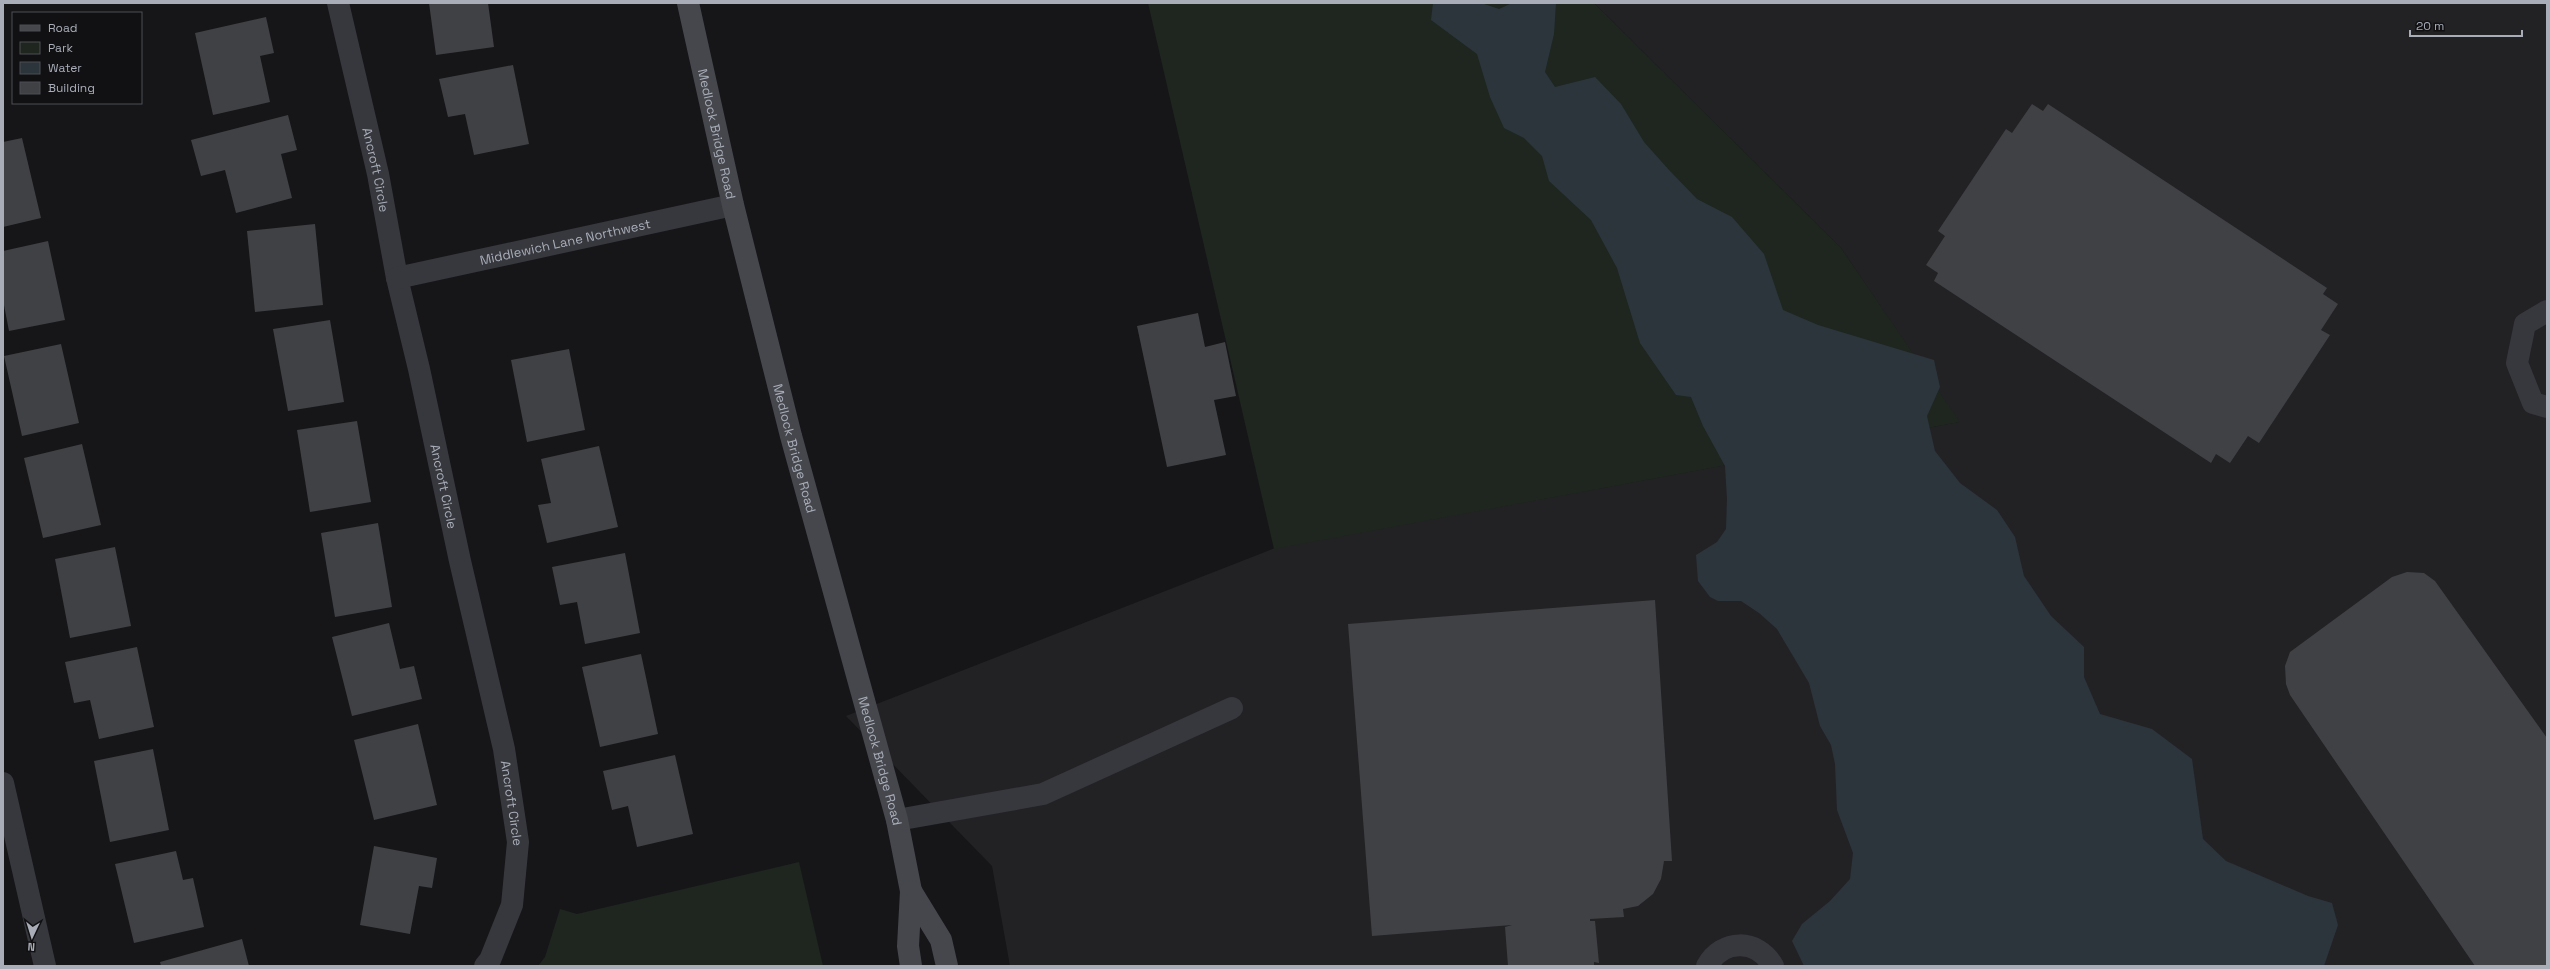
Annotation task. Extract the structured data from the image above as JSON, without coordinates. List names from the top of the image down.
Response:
{
  "streets": {
    "main road": ["Medlock Bridge Road"],
    "street": ["Ancroft Circle", "Middlewich Lane Northwest"]
  },
  "crossings": [
    ["Medlock Bridge Road", "Middlewich Lane Northwest"],
    ["Ancroft Circle", "Middlewich Lane Northwest"]
  ],
  "legend": [
    "Road",
    "Park",
    "Water",
    "Building"
  ],
  "scale_bar": "20 m",
  "north": "bottom"
}
